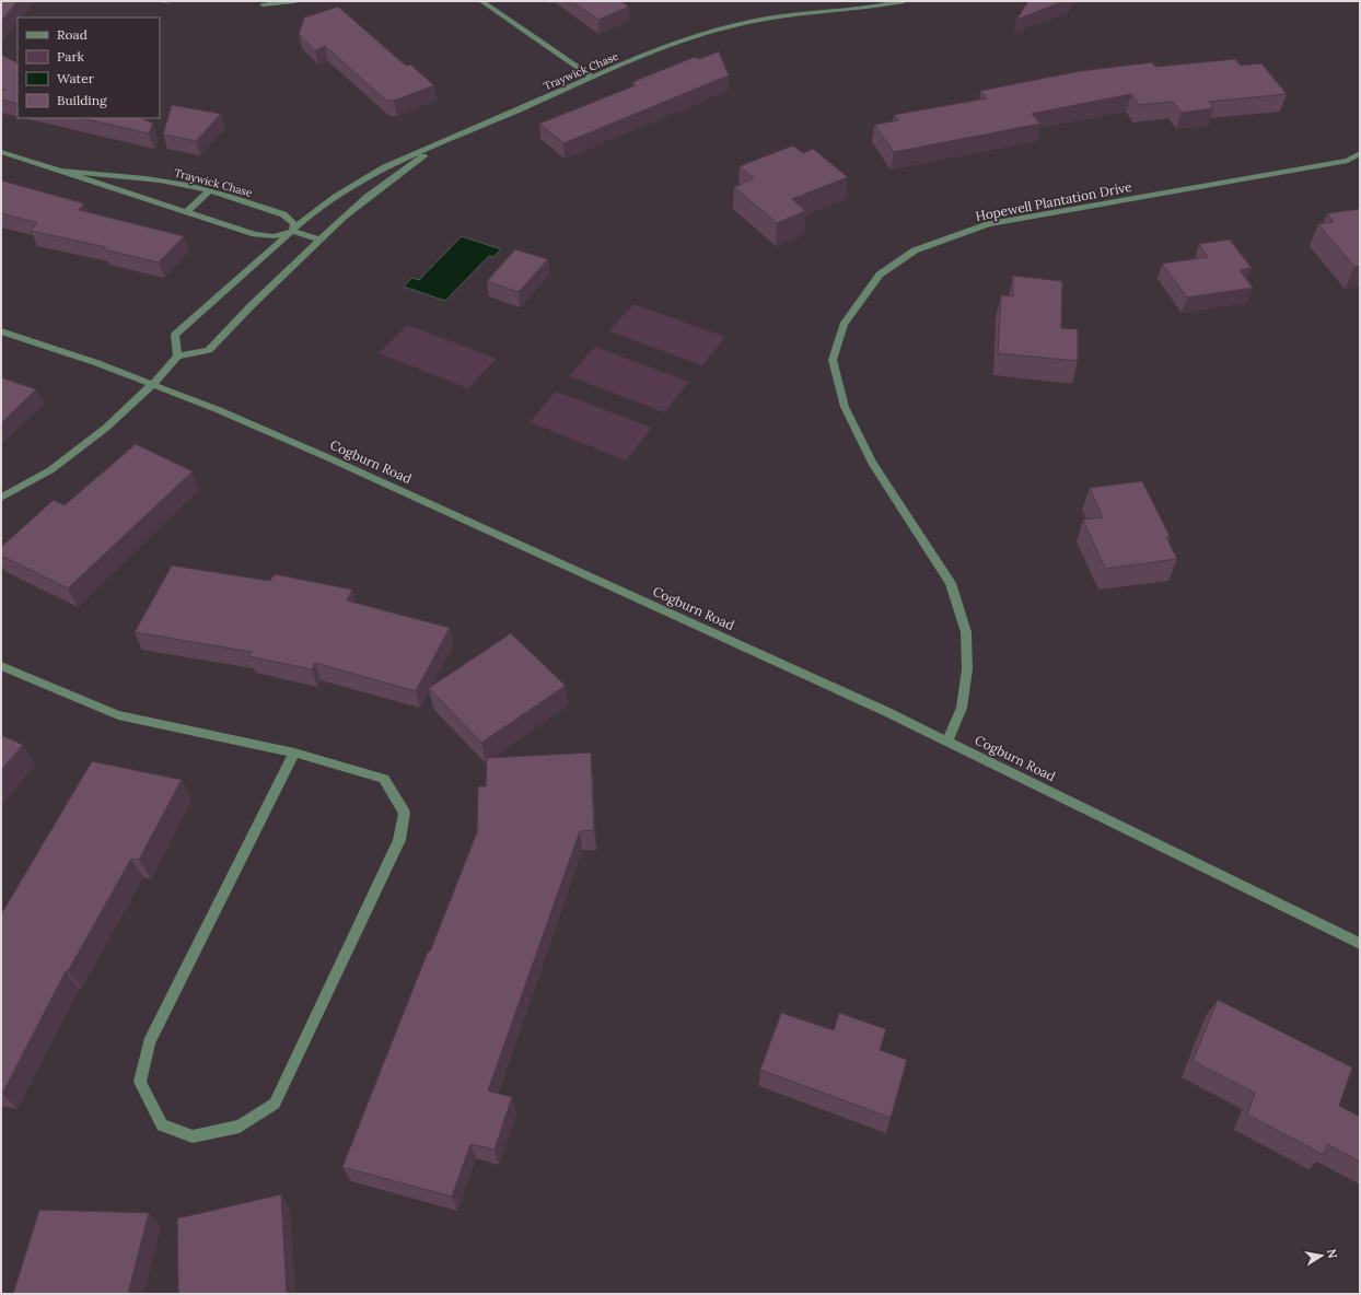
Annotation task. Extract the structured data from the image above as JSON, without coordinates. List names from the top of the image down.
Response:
{
  "streets": {
    "street": ["Traywick Chase", "Hopewell Plantation Drive", "Cogburn Road"]
  },
  "crossings": [
    ["Hopewell Plantation Drive", "Cogburn Road"]
  ],
  "legend": [
    "Road",
    "Park",
    "Water",
    "Building"
  ],
  "north": "right"
}
